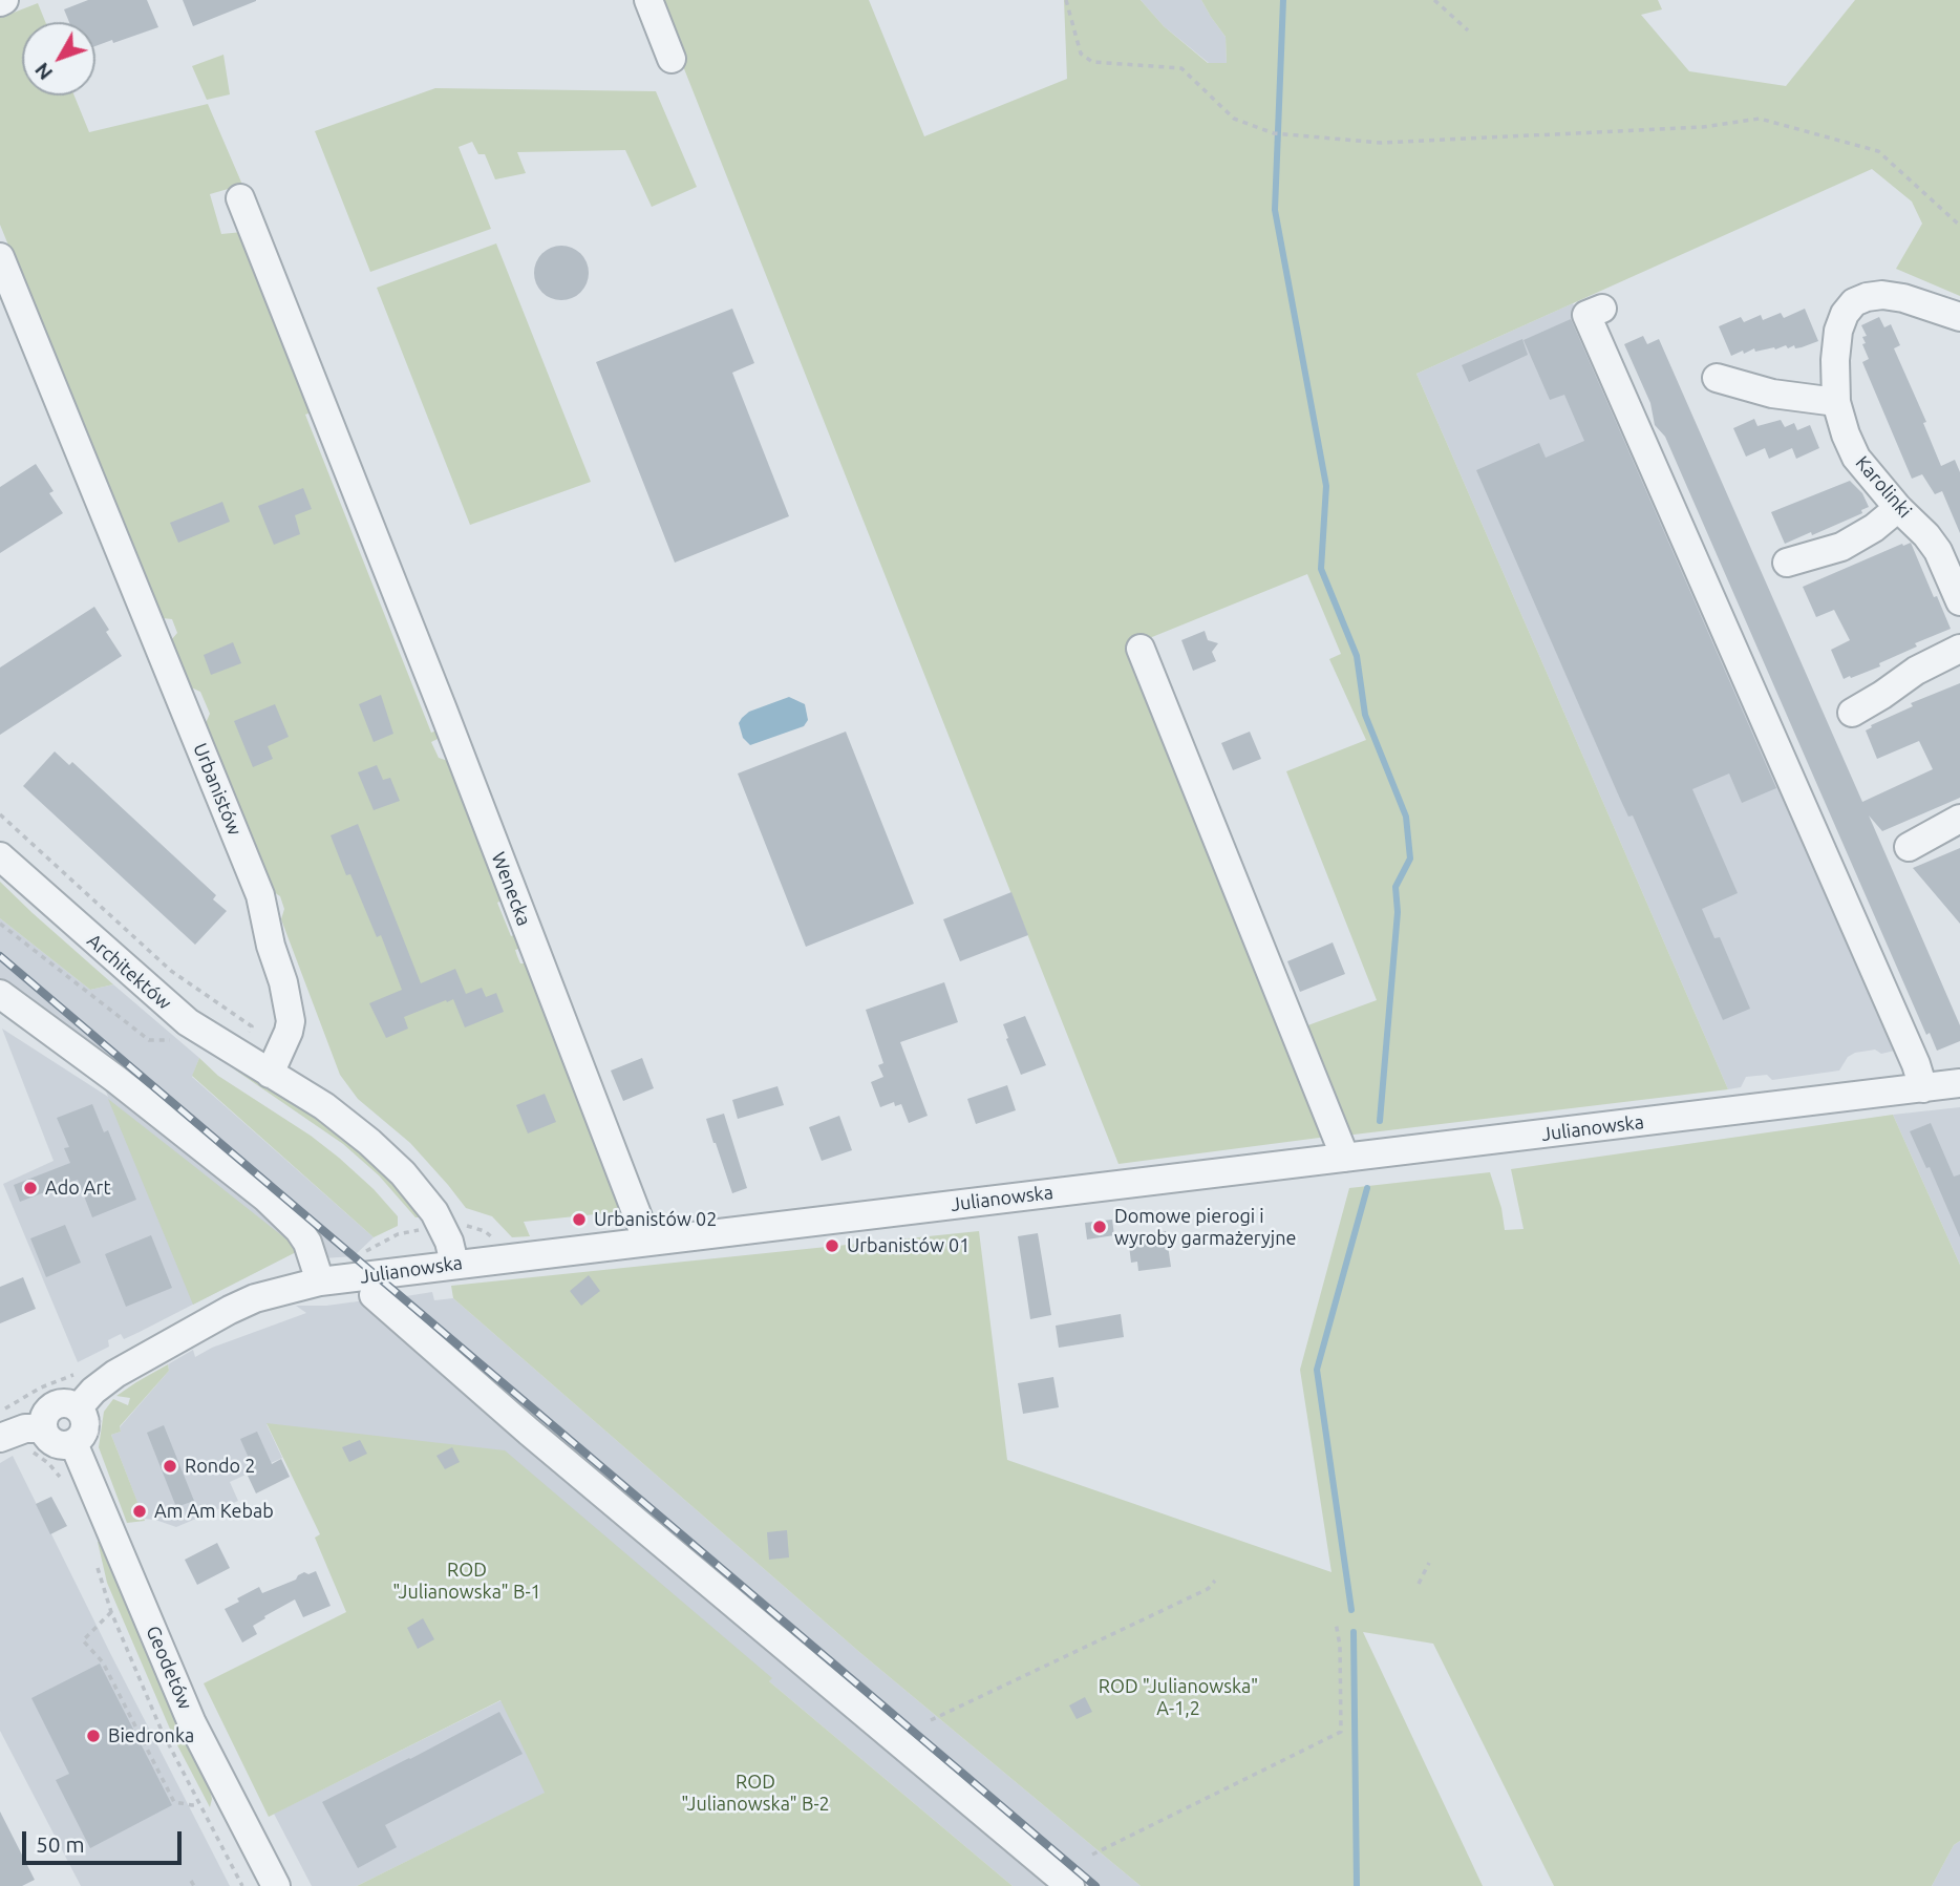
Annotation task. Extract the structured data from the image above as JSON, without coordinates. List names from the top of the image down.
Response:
{
  "streets": {
    "street": [
      "Karolinki",
      "Urbanistów",
      "Wenecka",
      "Architektów",
      "Julianowska",
      "Geodetów"
    ]
  },
  "crossings": [
    ["Urbanistów", "Architektów"],
    ["Wenecka", "Julianowska"]
  ],
  "parks": ["ROD \"Julianowska\" B-1", "ROD \"Julianowska\" A-1,2", "ROD \"Julianowska\" B-2"],
  "places": [
    "Ado Art",
    "Urbanistów 02",
    "Domowe pierogi i wyroby garmażeryjne",
    "Urbanistów 01",
    "Rondo 2",
    "Am Am Kebab",
    "Biedronka"
  ],
  "scale_bar": "50 m",
  "north": "bottom left"
}
